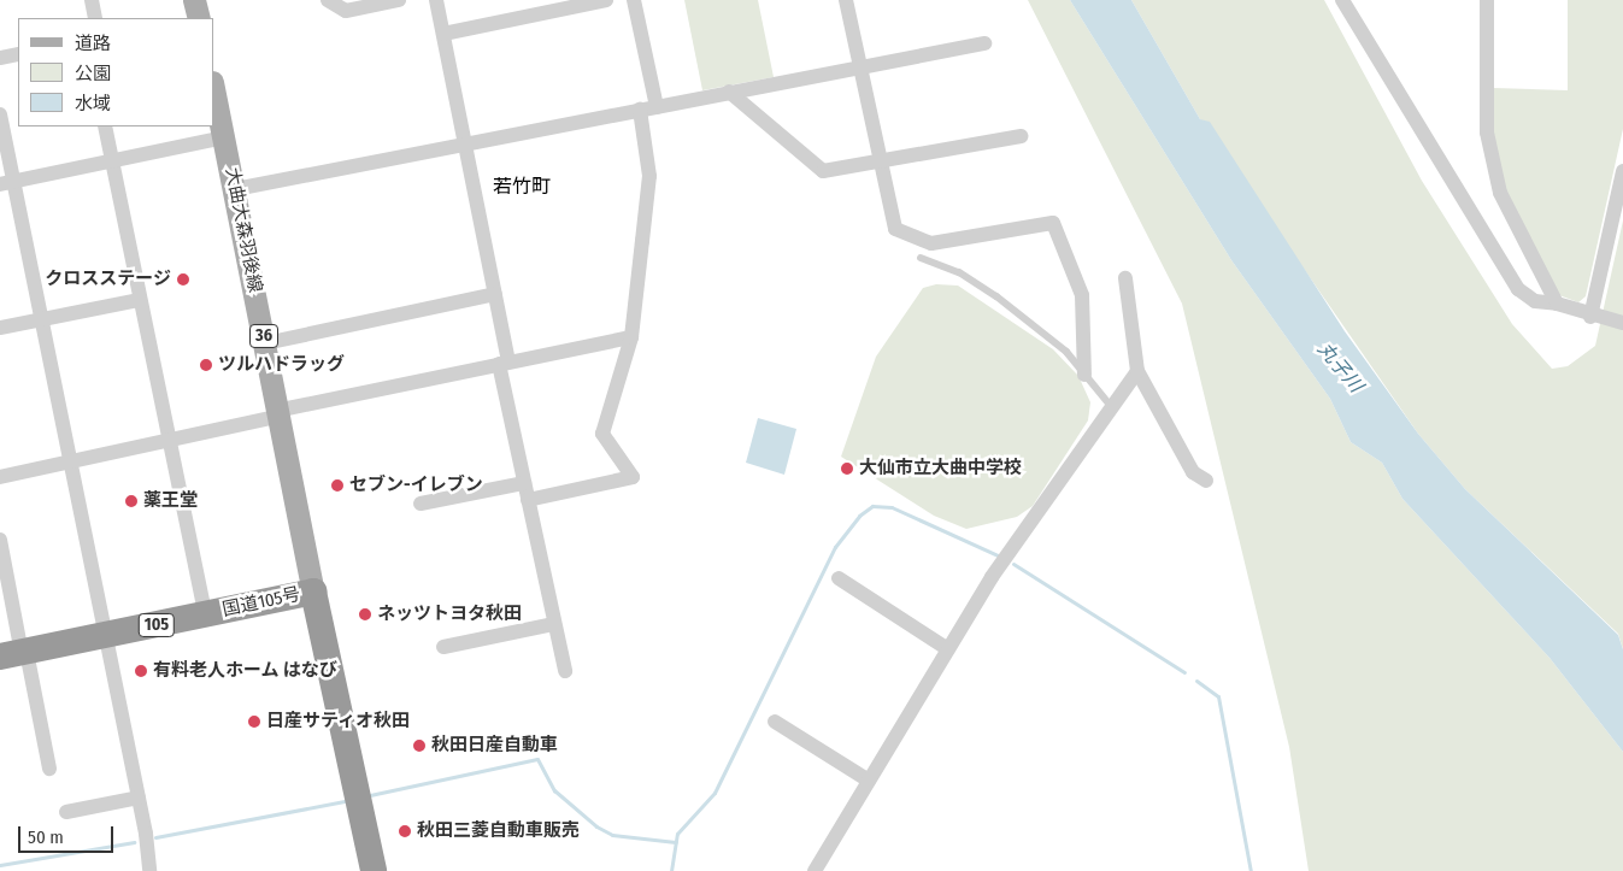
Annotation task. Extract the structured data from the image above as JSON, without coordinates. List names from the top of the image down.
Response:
{
  "streets": {
    "highway": ["国道105号", "105"],
    "main road": ["大曲大森羽後線", "36"]
  },
  "crossings": [
    ["大曲大森羽後線", "国道105号"]
  ],
  "districts": ["若竹町"],
  "water": ["丸子川"],
  "places": [
    "クロスステージ",
    "ツルハドラッグ",
    "大仙市立大曲中学校",
    "セブン-イレブン",
    "薬王堂",
    "ネッツトヨタ秋田",
    "有料老人ホーム はなび",
    "日産サティオ秋田",
    "秋田日産自動車",
    "秋田三菱自動車販売"
  ],
  "legend": ["道路", "公園", "水域"],
  "scale_bar": "50 m"
}
